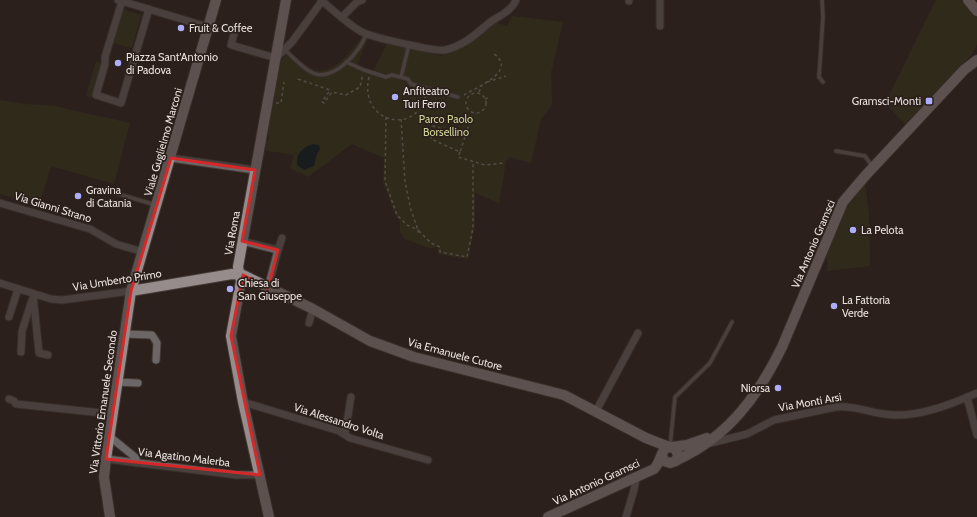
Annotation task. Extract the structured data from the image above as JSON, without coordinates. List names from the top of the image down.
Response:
{
  "streets": {
    "main road": [
      "Viale Guglielmo Marconi",
      "Via Roma",
      "Via Antonio Gramsci",
      "Via Umberto Primo",
      "Via Emanuele Cutore",
      "Via Vittorio Emanuele Secondo"
    ],
    "street": [
      "Via Gianni Strano",
      "Via Monti Arsi",
      "Via Alessandro Volta",
      "Via Agatino Malerba"
    ]
  },
  "crossings": [
    ["Viale Guglielmo Marconi", "Via Gianni Strano"],
    ["Viale Guglielmo Marconi", "Via Umberto Primo"],
    ["Viale Guglielmo Marconi", "Via Vittorio Emanuele Secondo"],
    ["Via Roma", "Via Umberto Primo"],
    ["Via Roma", "Via Emanuele Cutore"],
    ["Via Roma", "Via Alessandro Volta"],
    ["Via Roma", "Via Agatino Malerba"],
    ["Via Antonio Gramsci", "Via Monti Arsi"],
    ["Via Umberto Primo", "Via Emanuele Cutore"],
    ["Via Umberto Primo", "Via Vittorio Emanuele Secondo"],
    ["Via Vittorio Emanuele Secondo", "Via Agatino Malerba"]
  ],
  "parks": ["Parco Paolo Borsellino"],
  "places": {
    "other": [
      "Fruit & Coffee",
      "Piazza Sant'Antonio di Padova",
      "Anfiteatro Turi Ferro",
      "Gravina di Catania",
      "La Pelota",
      "Chiesa di San Giuseppe",
      "La Fattoria Verde",
      "Niorsa"
    ],
    "transit": ["Gramsci-Monti"]
  }
}
